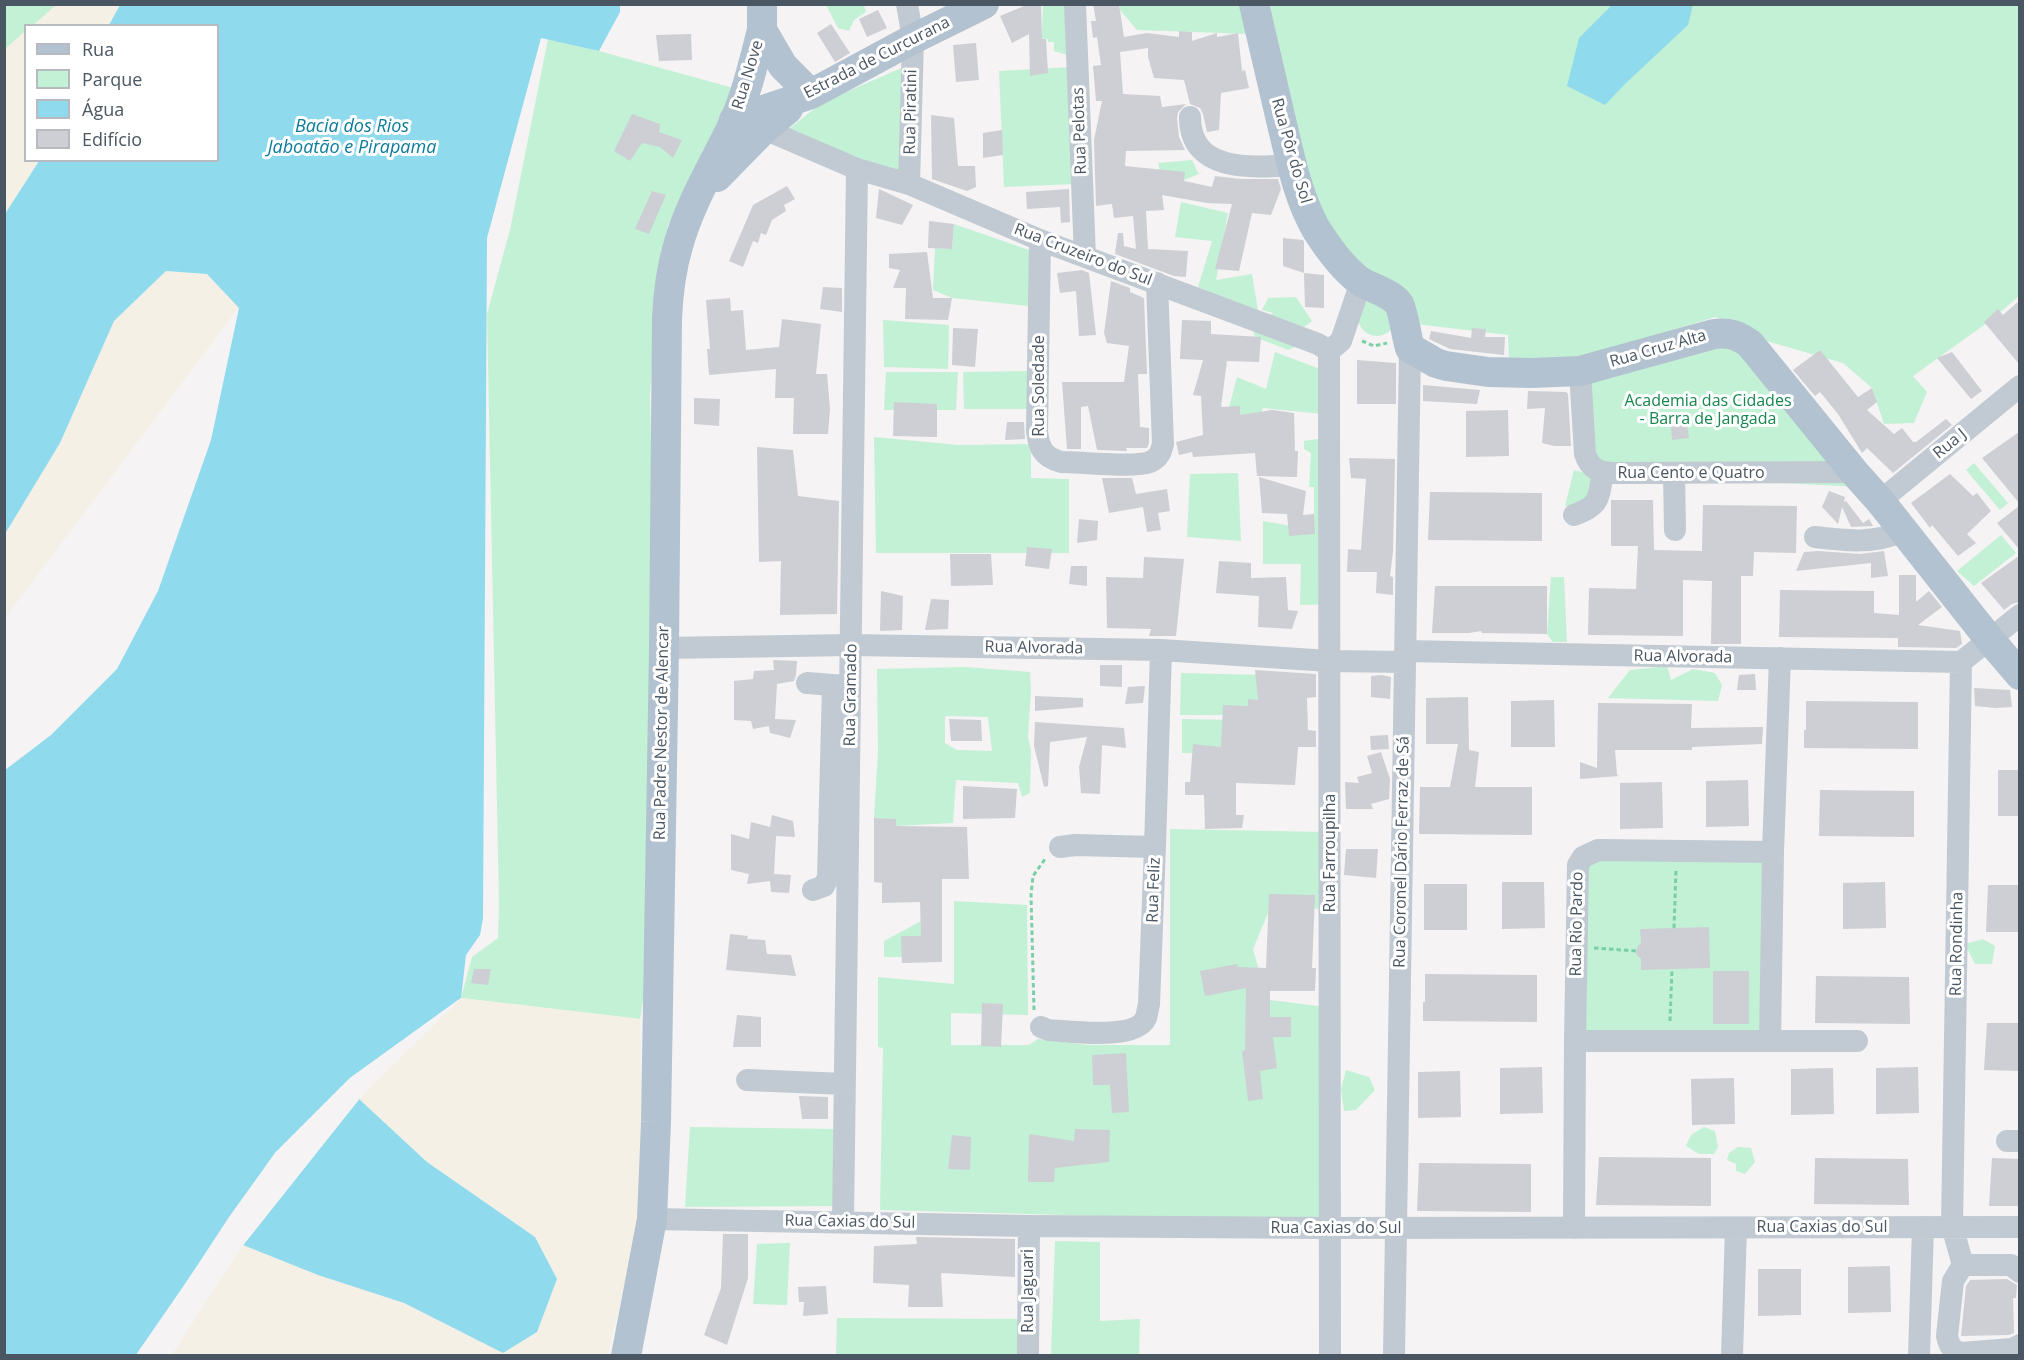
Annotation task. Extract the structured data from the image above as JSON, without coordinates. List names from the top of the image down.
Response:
{
  "streets": {
    "main road": [
      "Estrada de Curcurana",
      "Rua Nove",
      "Rua Pôr do Sol",
      "Rua Cruz Alta",
      "Rua Padre Nestor de Alencar"
    ],
    "street": [
      "Rua Piratini",
      "Rua Pelotas",
      "Rua Cruzeiro do Sul",
      "Rua Soledade",
      "Rua J",
      "Rua Cento e Quatro",
      "Rua Alvorada",
      "Rua Gramado",
      "Rua Coronel Dário Ferraz de Sá",
      "Rua Farroupilha",
      "Rua Feliz",
      "Rua Rio Pardo",
      "Rua Rondinha",
      "Rua Caxias do Sul",
      "Rua Jaguari"
    ]
  },
  "crossings": [
    ["Estrada de Curcurana", "Rua Nove"],
    ["Estrada de Curcurana", "Rua Piratini"],
    ["Estrada de Curcurana", "Rua Padre Nestor de Alencar"],
    ["Rua Nove", "Rua Padre Nestor de Alencar"],
    ["Rua Piratini", "Rua Cruzeiro do Sul"],
    ["Rua Pelotas", "Rua Cruzeiro do Sul"],
    ["Rua Pôr do Sol", "Rua Cruz Alta"],
    ["Rua Pôr do Sol", "Rua Coronel Dário Ferraz de Sá"],
    ["Rua Cruzeiro do Sul", "Rua Soledade"],
    ["Rua Cruzeiro do Sul", "Rua Gramado"],
    ["Rua Cruzeiro do Sul", "Rua Farroupilha"],
    ["Rua Cruz Alta", "Rua J"],
    ["Rua Cruz Alta", "Rua Cento e Quatro"],
    ["Rua Cruz Alta", "Rua Coronel Dário Ferraz de Sá"],
    ["Rua Alvorada", "Rua Gramado"],
    ["Rua Alvorada", "Rua Padre Nestor de Alencar"],
    ["Rua Alvorada", "Rua Coronel Dário Ferraz de Sá"],
    ["Rua Alvorada", "Rua Farroupilha"],
    ["Rua Alvorada", "Rua Feliz"],
    ["Rua Alvorada", "Rua Rondinha"],
    ["Rua Gramado", "Rua Caxias do Sul"],
    ["Rua Padre Nestor de Alencar", "Rua Caxias do Sul"],
    ["Rua Coronel Dário Ferraz de Sá", "Rua Caxias do Sul"],
    ["Rua Farroupilha", "Rua Caxias do Sul"],
    ["Rua Rio Pardo", "Rua Caxias do Sul"],
    ["Rua Rondinha", "Rua Caxias do Sul"],
    ["Rua Caxias do Sul", "Rua Jaguari"]
  ],
  "water": ["Bacia dos Rios Jaboatão e Pirapama"],
  "parks": ["Academia das Cidades - Barra de Jangada"],
  "legend": [
    "Rua",
    "Parque",
    "Água",
    "Edifício"
  ]
}
